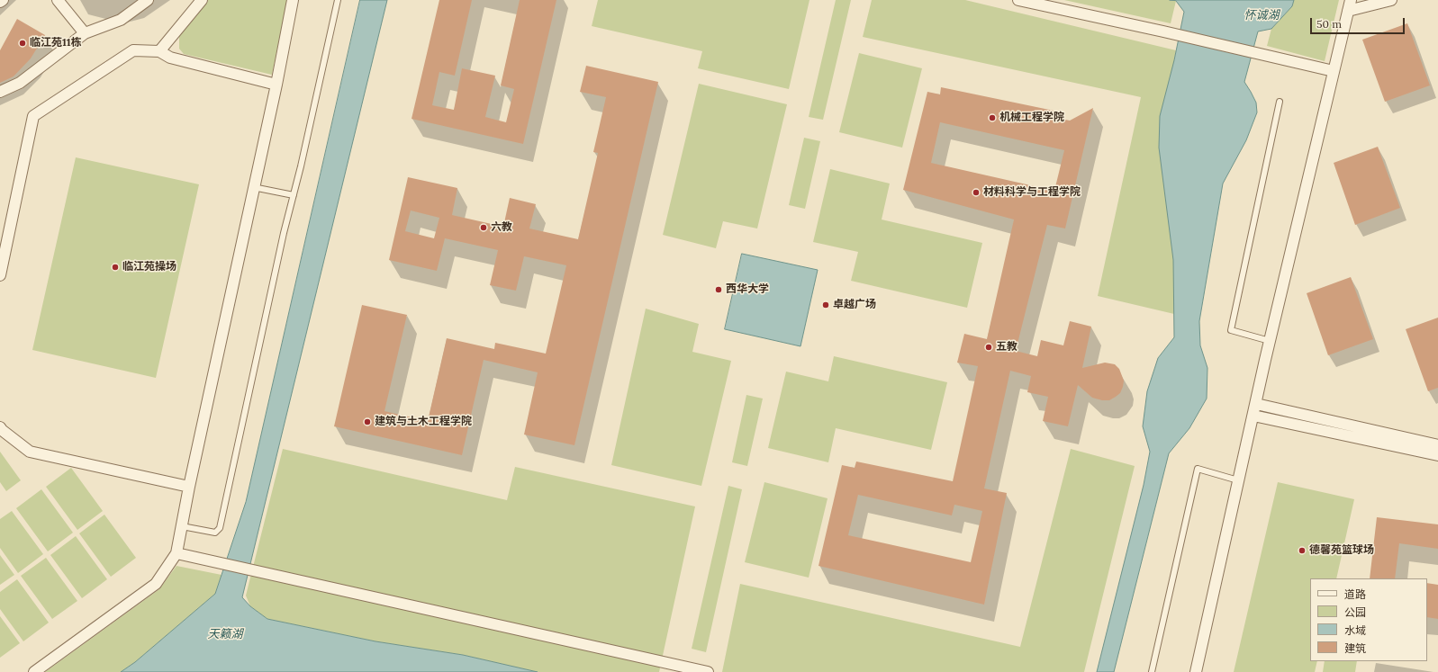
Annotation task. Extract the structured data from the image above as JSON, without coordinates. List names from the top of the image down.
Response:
{
  "water": ["怀诚湖", "天籁湖"],
  "places": [
    "临江苑11栋",
    "机械工程学院",
    "材料科学与工程学院",
    "六教",
    "临江苑操场",
    "西华大学",
    "卓越广场",
    "五教",
    "建筑与土木工程学院",
    "德馨苑篮球场"
  ],
  "legend": [
    "道路",
    "公园",
    "水域",
    "建筑"
  ],
  "scale_bar": "50 m"
}
